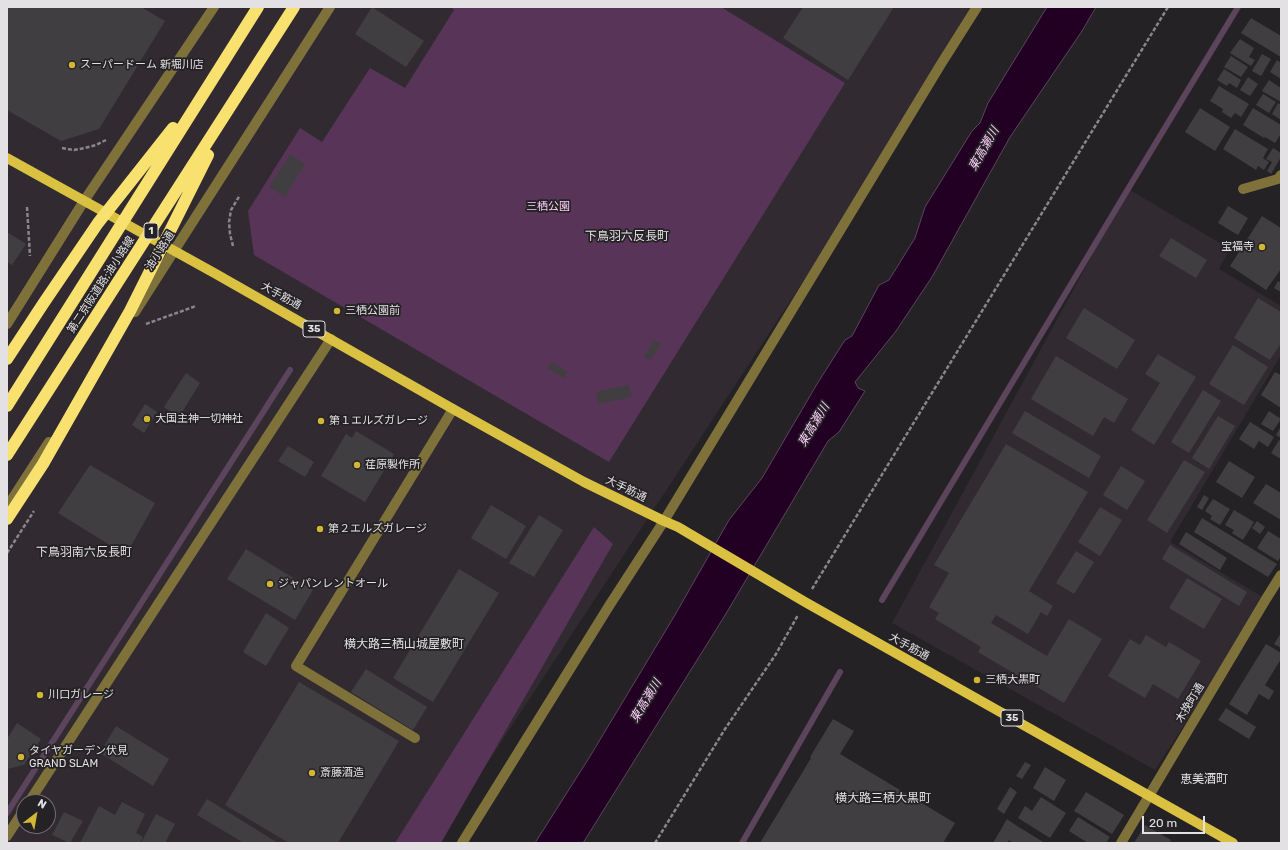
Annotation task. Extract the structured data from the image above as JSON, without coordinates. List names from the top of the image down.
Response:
{
  "streets": {
    "highway": ["1", "第二京阪道路;油小路線"],
    "main road": ["大手筋通", "35"],
    "street": ["油小路通", "木挽町通"]
  },
  "crossings": [
    ["油小路通", "大手筋通"],
    ["大手筋通", "木挽町通"]
  ],
  "districts": [
    "下鳥羽六反長町",
    "下鳥羽南六反長町",
    "横大路三栖山城屋敷町",
    "恵美酒町",
    "横大路三栖大黒町"
  ],
  "water": ["東高瀬川"],
  "parks": ["三栖公園"],
  "places": [
    "スーパードーム 新堀川店",
    "宝福寺",
    "三栖公園前",
    "大国主神一切神社",
    "第１エルズガレージ",
    "荏原製作所",
    "第２エルズガレージ",
    "ジャパンレントオール",
    "三栖大黒町",
    "川口ガレージ",
    "タイヤガーデン伏見 GRAND SLAM",
    "斎藤酒造"
  ],
  "scale_bar": "20 m",
  "north": "top right"
}
